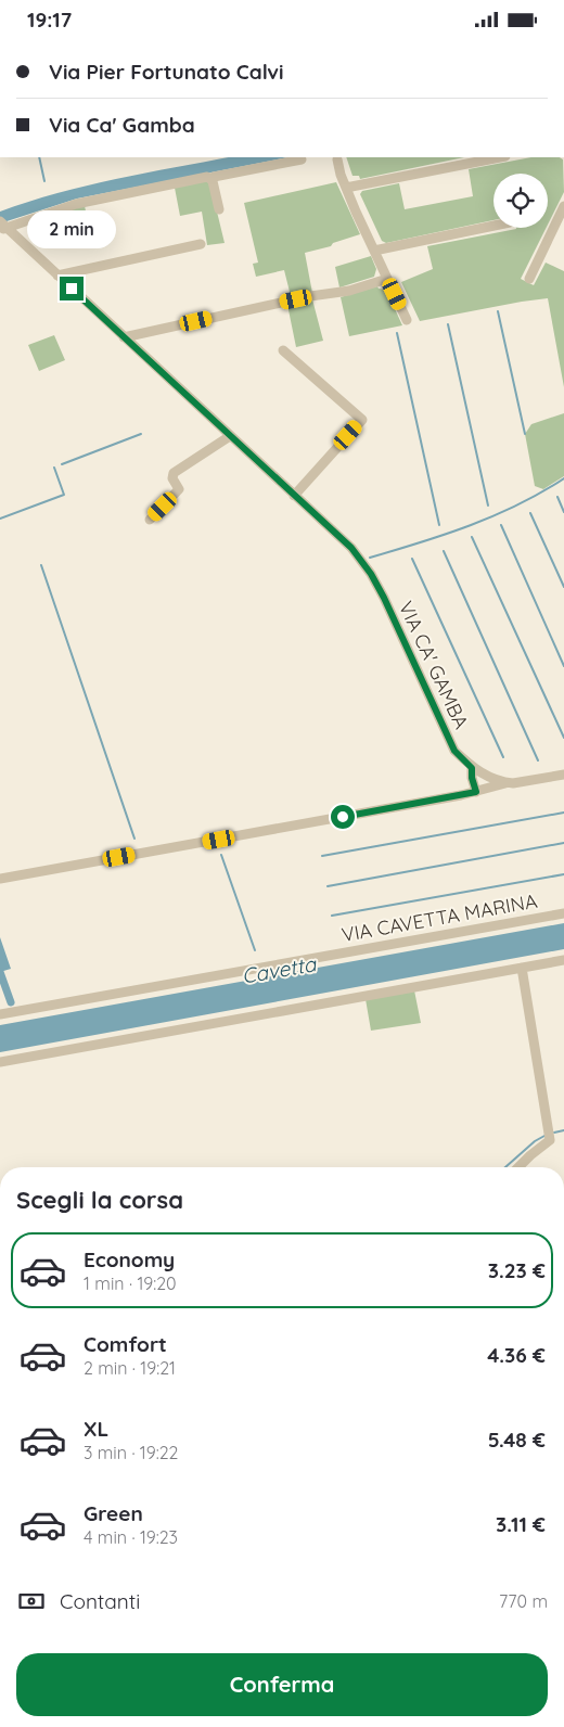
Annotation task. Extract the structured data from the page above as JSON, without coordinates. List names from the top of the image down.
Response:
{
  "streets": {
    "street": ["VIA CA' GAMBA", "VIA CAVETTA MARINA"]
  },
  "water": ["Cavetta"],
  "page": {
    "status": "19:17",
    "banner": ["Via Pier Fortunato Calvi", "Via Ca' Gamba"],
    "bubble": "2 min",
    "heading": "Scegli la corsa",
    "list": [
      {
        "name": "Economy",
        "note": "1 min · 19:20",
        "value": "3.23 €"
      },
      {
        "name": "Comfort",
        "note": "2 min · 19:21",
        "value": "4.36 €"
      },
      {
        "name": "XL",
        "note": "3 min · 19:22",
        "value": "5.48 €"
      },
      {
        "name": "Green",
        "note": "4 min · 19:23",
        "value": "3.11 €"
      }
    ],
    "pay": ["Contanti", "770 m"],
    "buttons": "Conferma"
  }
}
